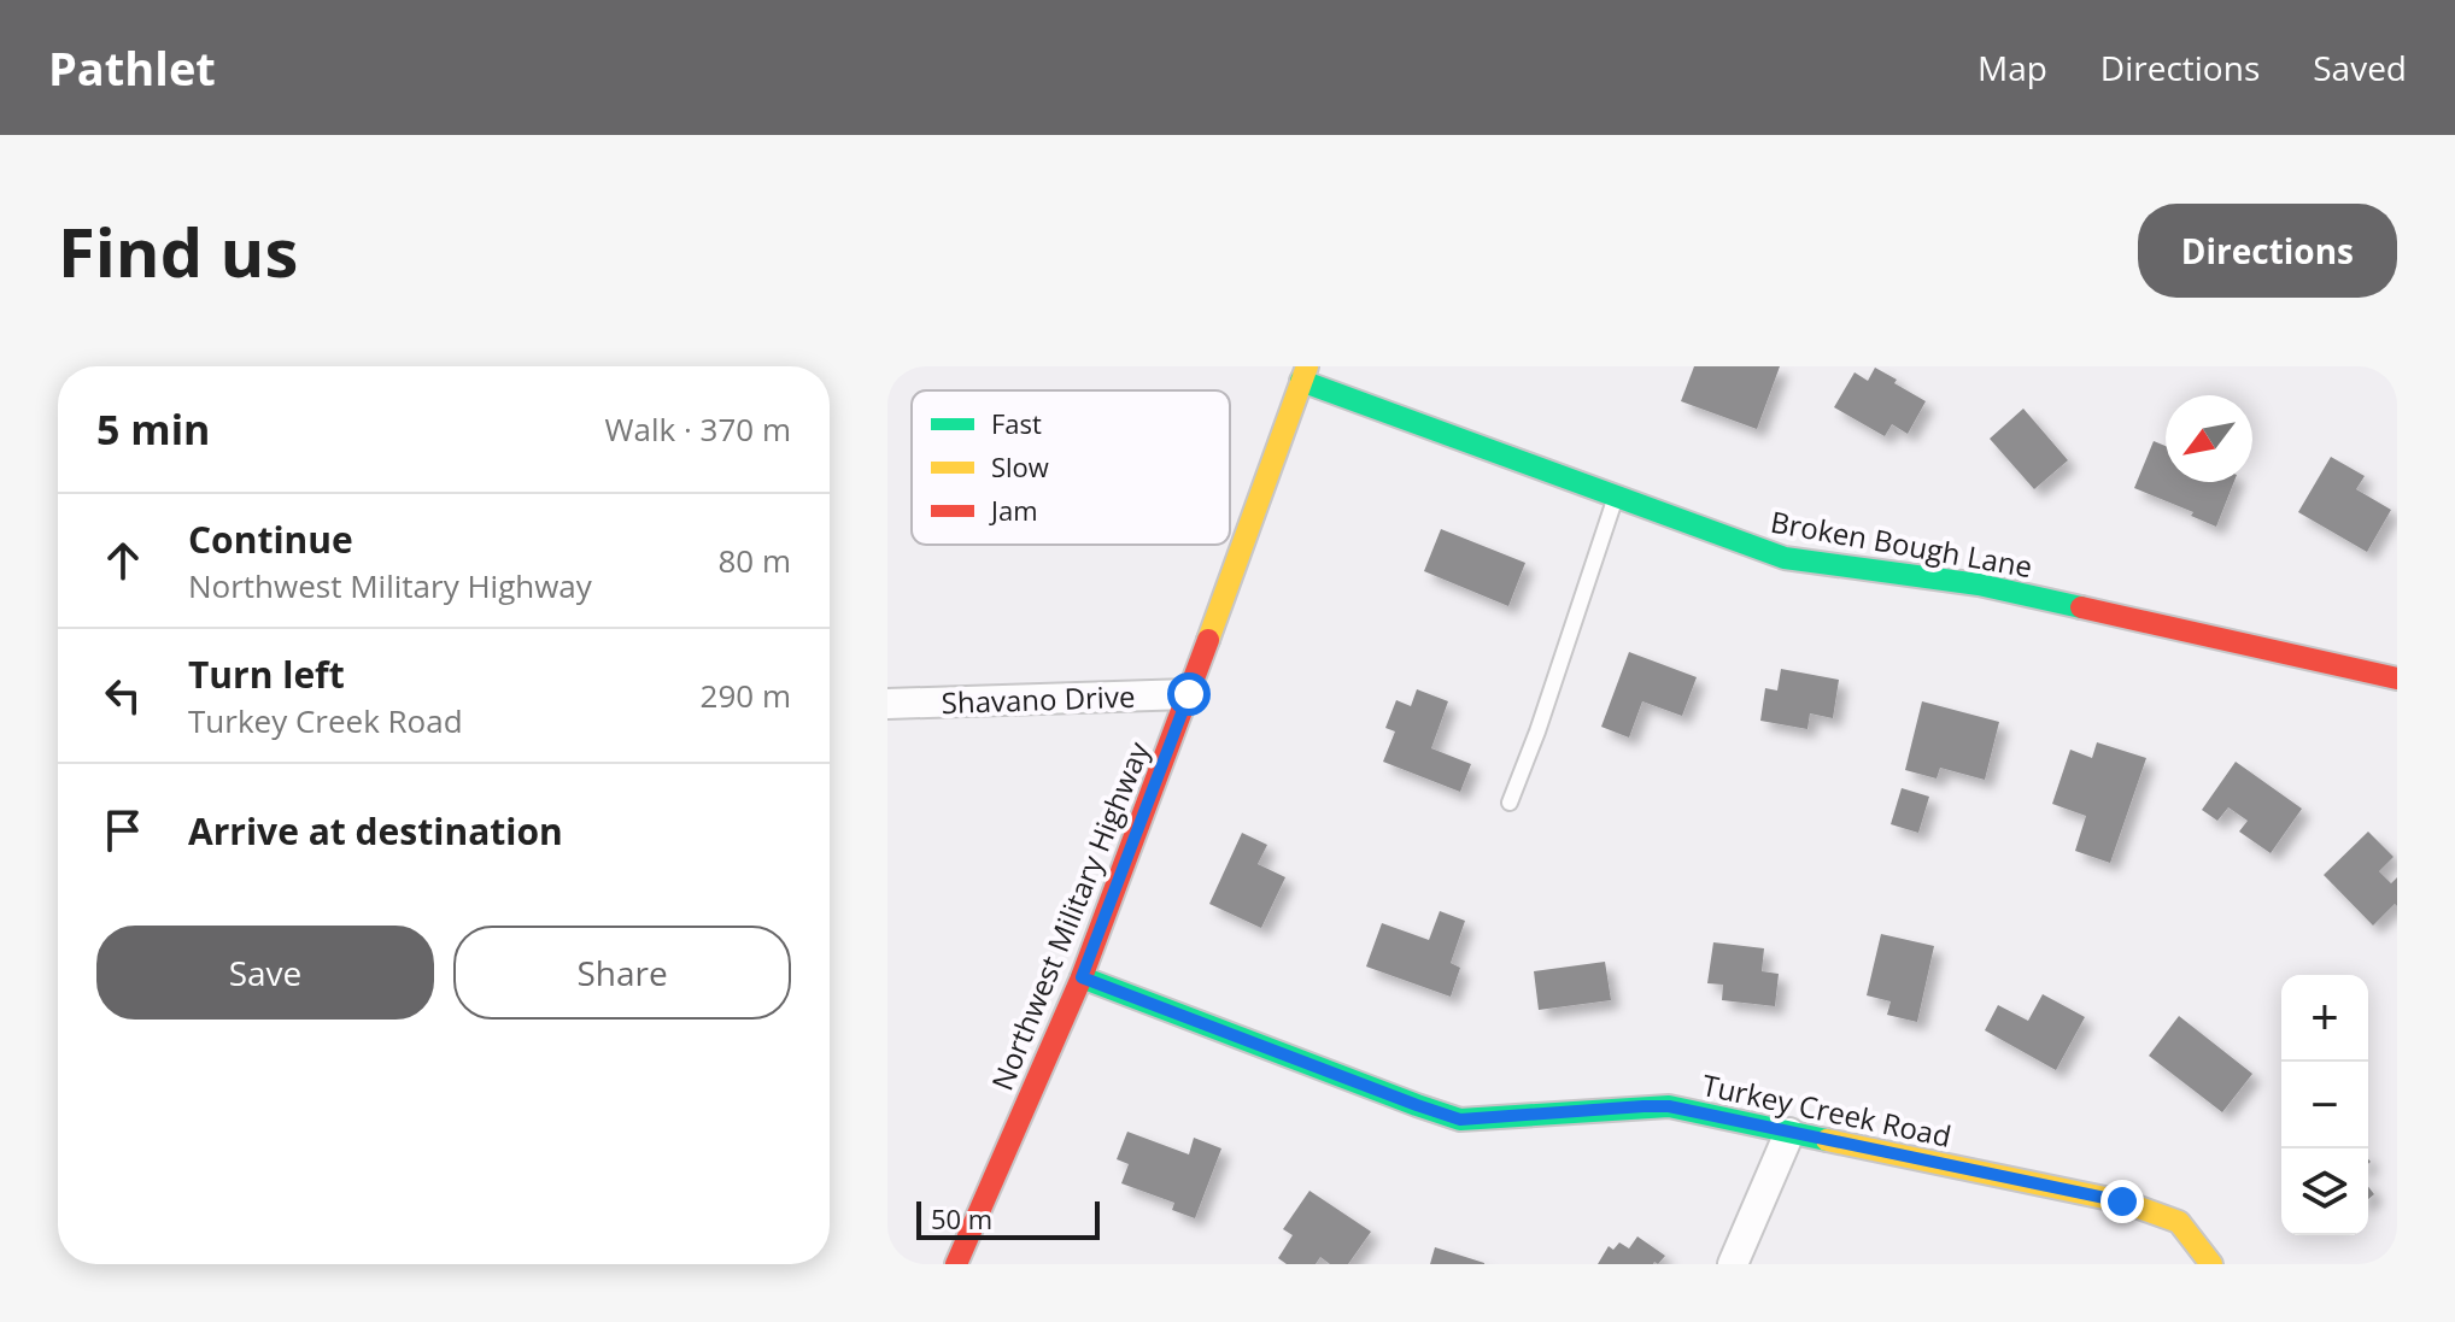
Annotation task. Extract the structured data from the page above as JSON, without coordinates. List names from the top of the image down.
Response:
{
  "streets": {
    "street": [
      "Broken Bough Lane",
      "Shavano Drive",
      "Northwest Military Highway",
      "Turkey Creek Road"
    ]
  },
  "crossings": [
    ["Broken Bough Lane", "Northwest Military Highway"],
    ["Shavano Drive", "Northwest Military Highway"],
    ["Northwest Military Highway", "Turkey Creek Road"]
  ],
  "legend": ["Fast", "Slow", "Jam"],
  "scale_bar": "50 m",
  "north": "bottom left",
  "page": {
    "header": "Pathlet",
    "nav": ["Map", "Directions", "Saved"],
    "buttons": [
      "Directions",
      ["Save", "Share"]
    ],
    "title": "Find us",
    "heading": ["5 min", "Walk · 370 m"],
    "list": [
      ["Continue", "Northwest Military Highway", "80 m"],
      ["Turn left", "Turkey Creek Road", "290 m"],
      "Arrive at destination"
    ],
    "map_buttons": ["+", "−"],
    "scale": "50 m"
  }
}
